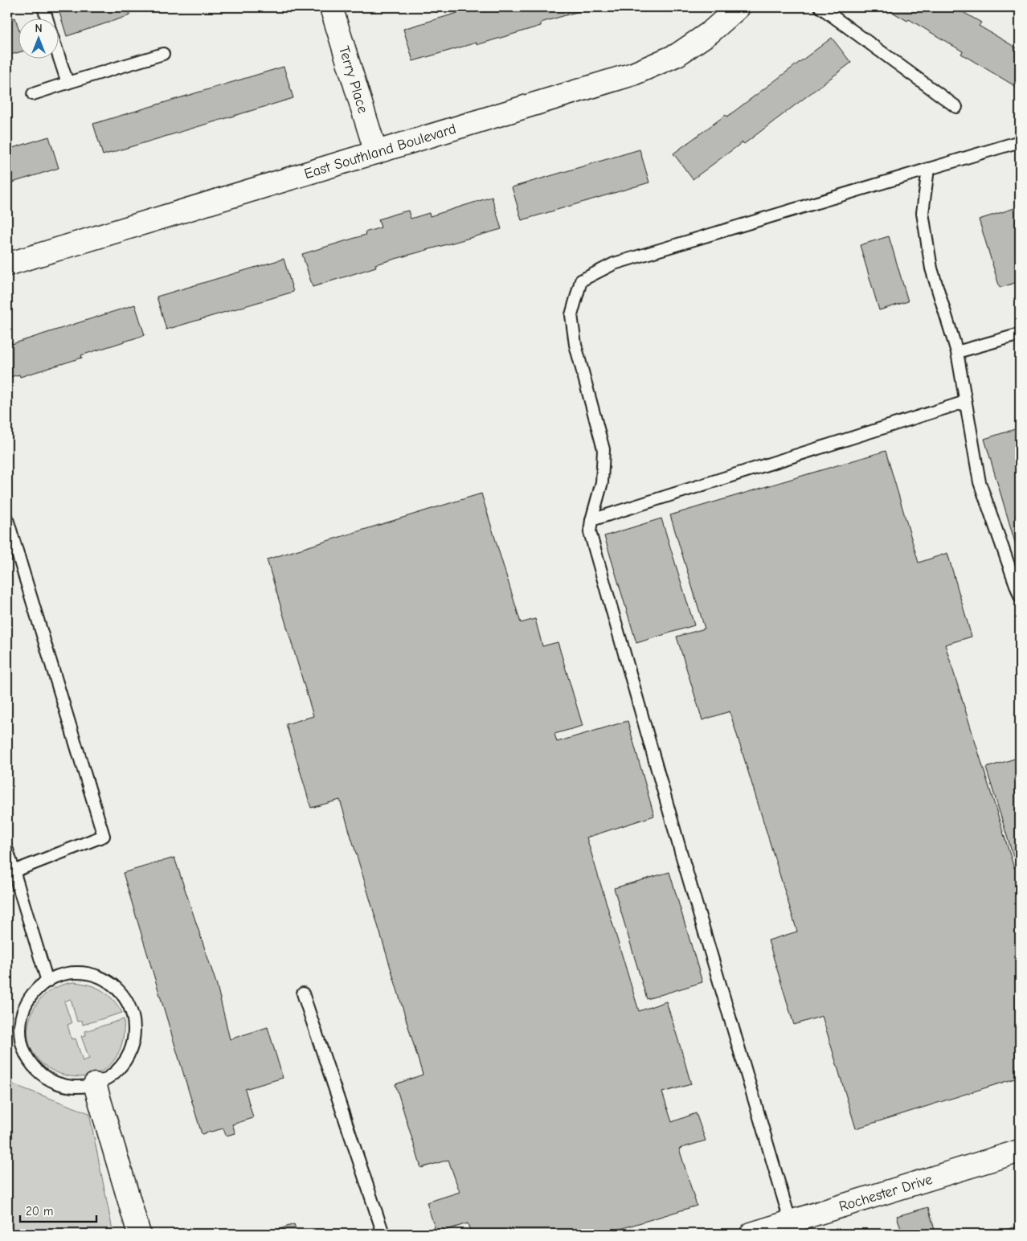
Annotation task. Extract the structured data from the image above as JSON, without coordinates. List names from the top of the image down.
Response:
{
  "streets": {
    "street": ["Terry Place", "East Southland Boulevard", "Rochester Drive"]
  },
  "crossings": [
    ["Terry Place", "East Southland Boulevard"]
  ],
  "scale_bar": "20 m",
  "north": "top"
}
